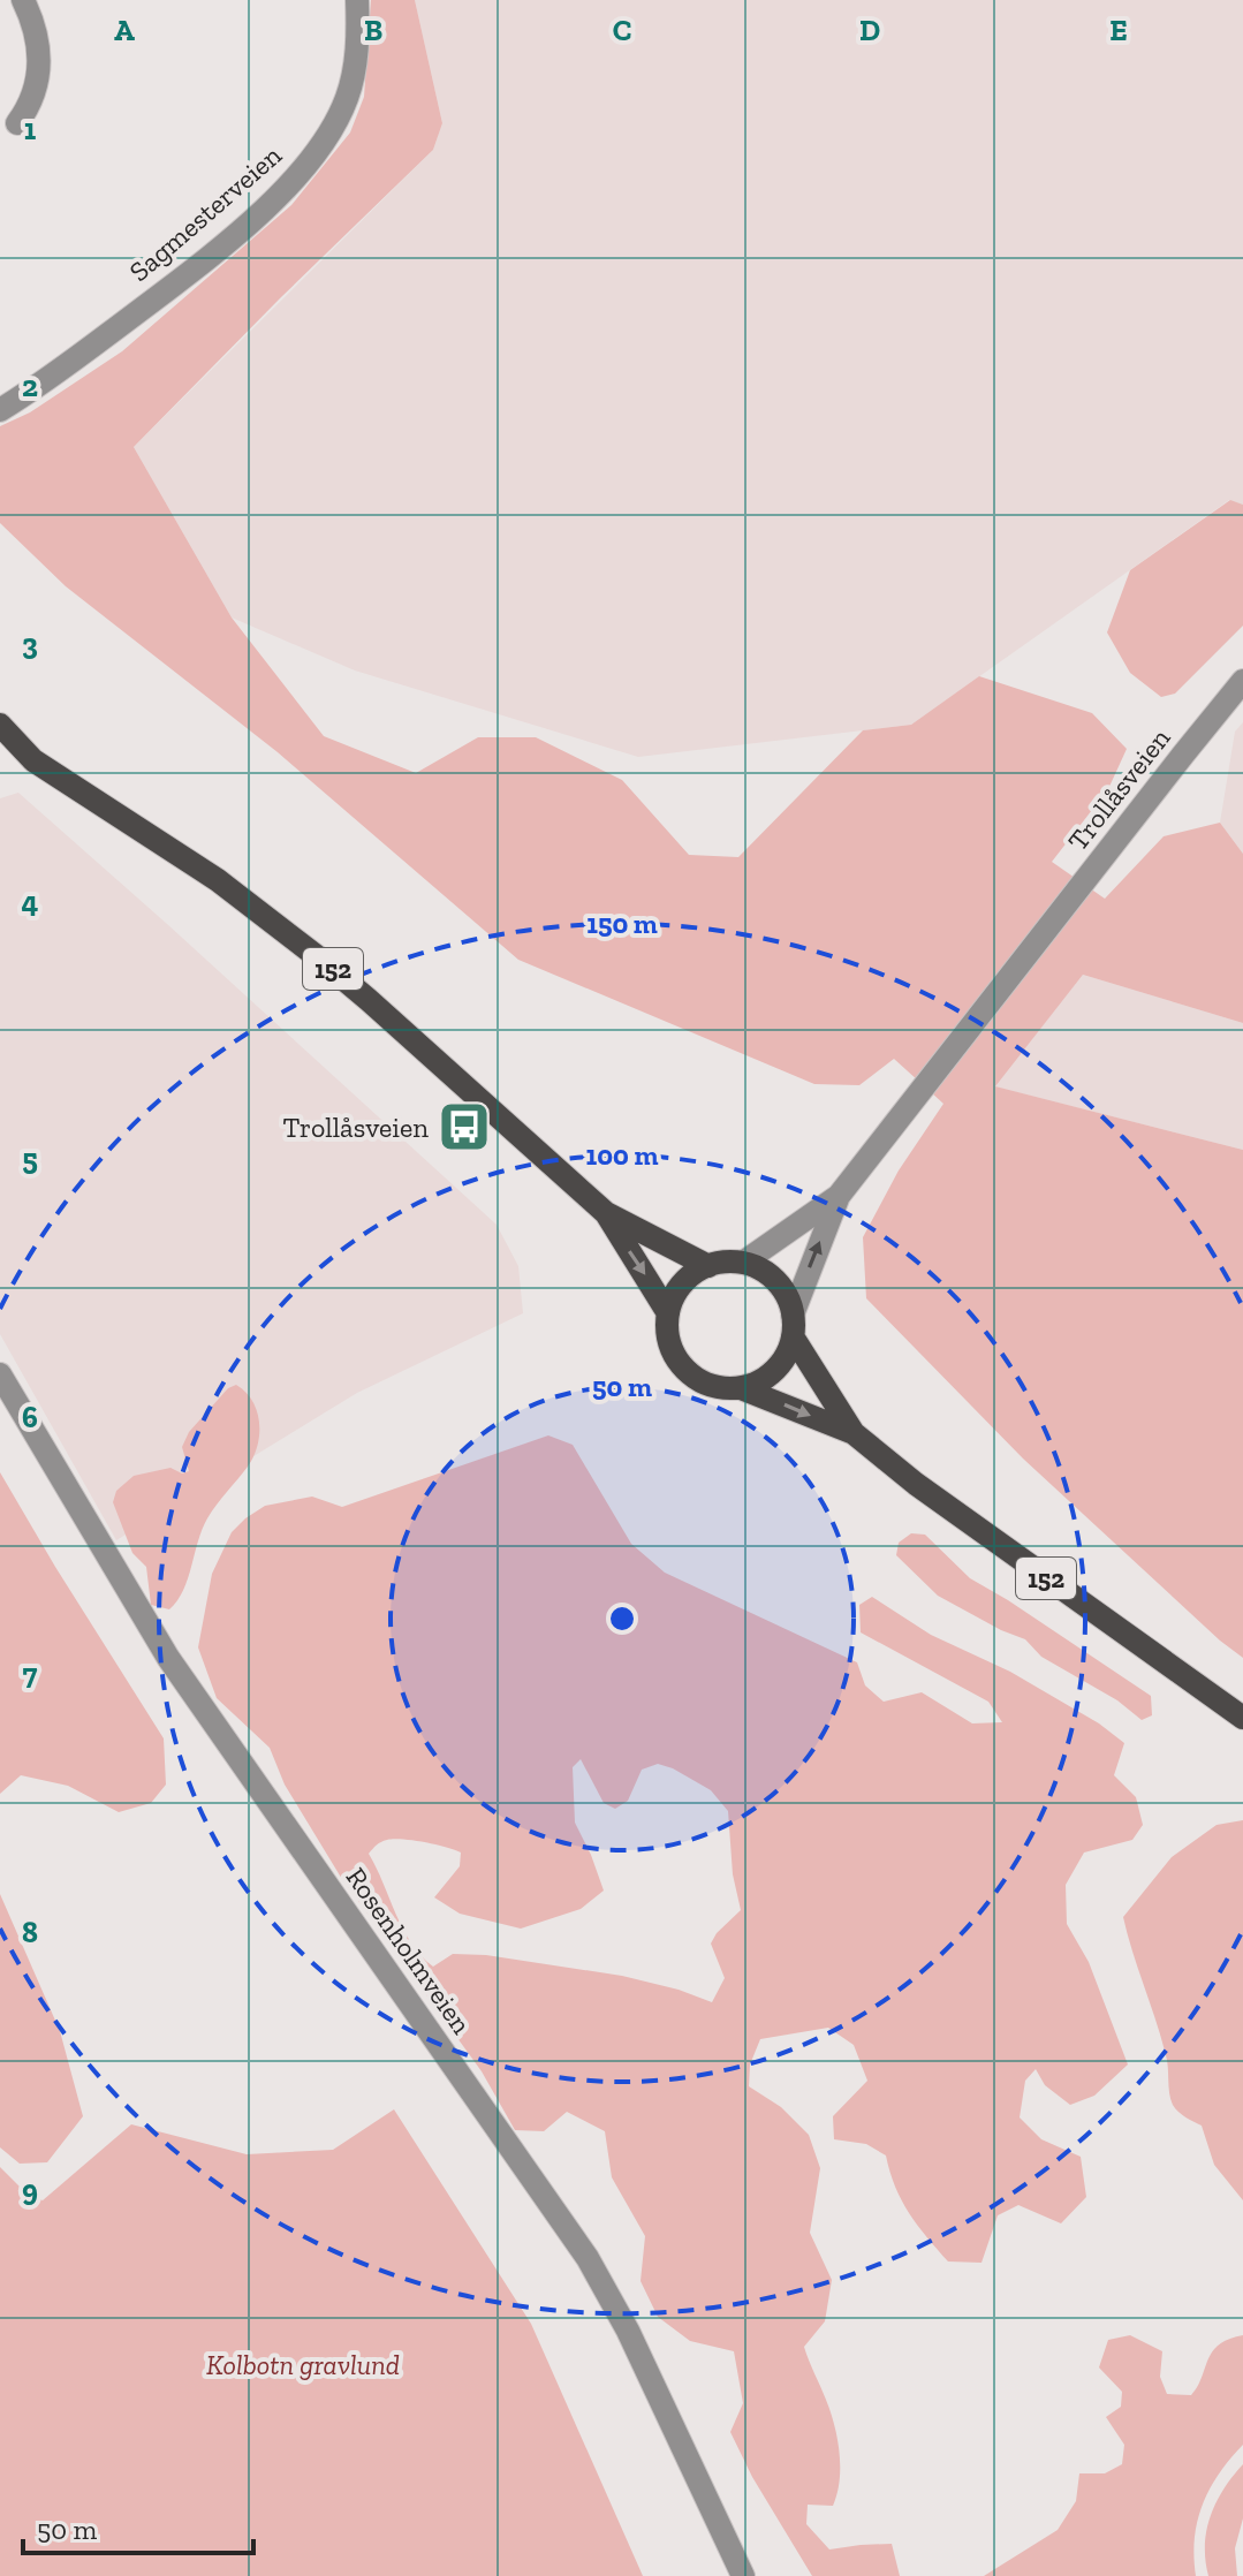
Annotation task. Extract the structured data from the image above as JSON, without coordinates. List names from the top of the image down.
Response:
{
  "streets": {
    "main road": ["152"],
    "street": ["Sagmesterveien", "Trollåsveien", "Rosenholmveien"]
  },
  "crossings": [
    ["Trollåsveien", "152"]
  ],
  "parks": ["Kolbotn gravlund"],
  "places": {
    "bus stop": ["Trollåsveien"]
  },
  "scale_bar": "50 m",
  "grid": {
    "columns": [
      "A",
      "B",
      "C",
      "D",
      "E"
    ],
    "rows": [
      "1",
      "2",
      "3",
      "4",
      "5",
      "6",
      "7",
      "8",
      "9"
    ]
  },
  "rings": ["150 m", "100 m", "50 m"]
}
